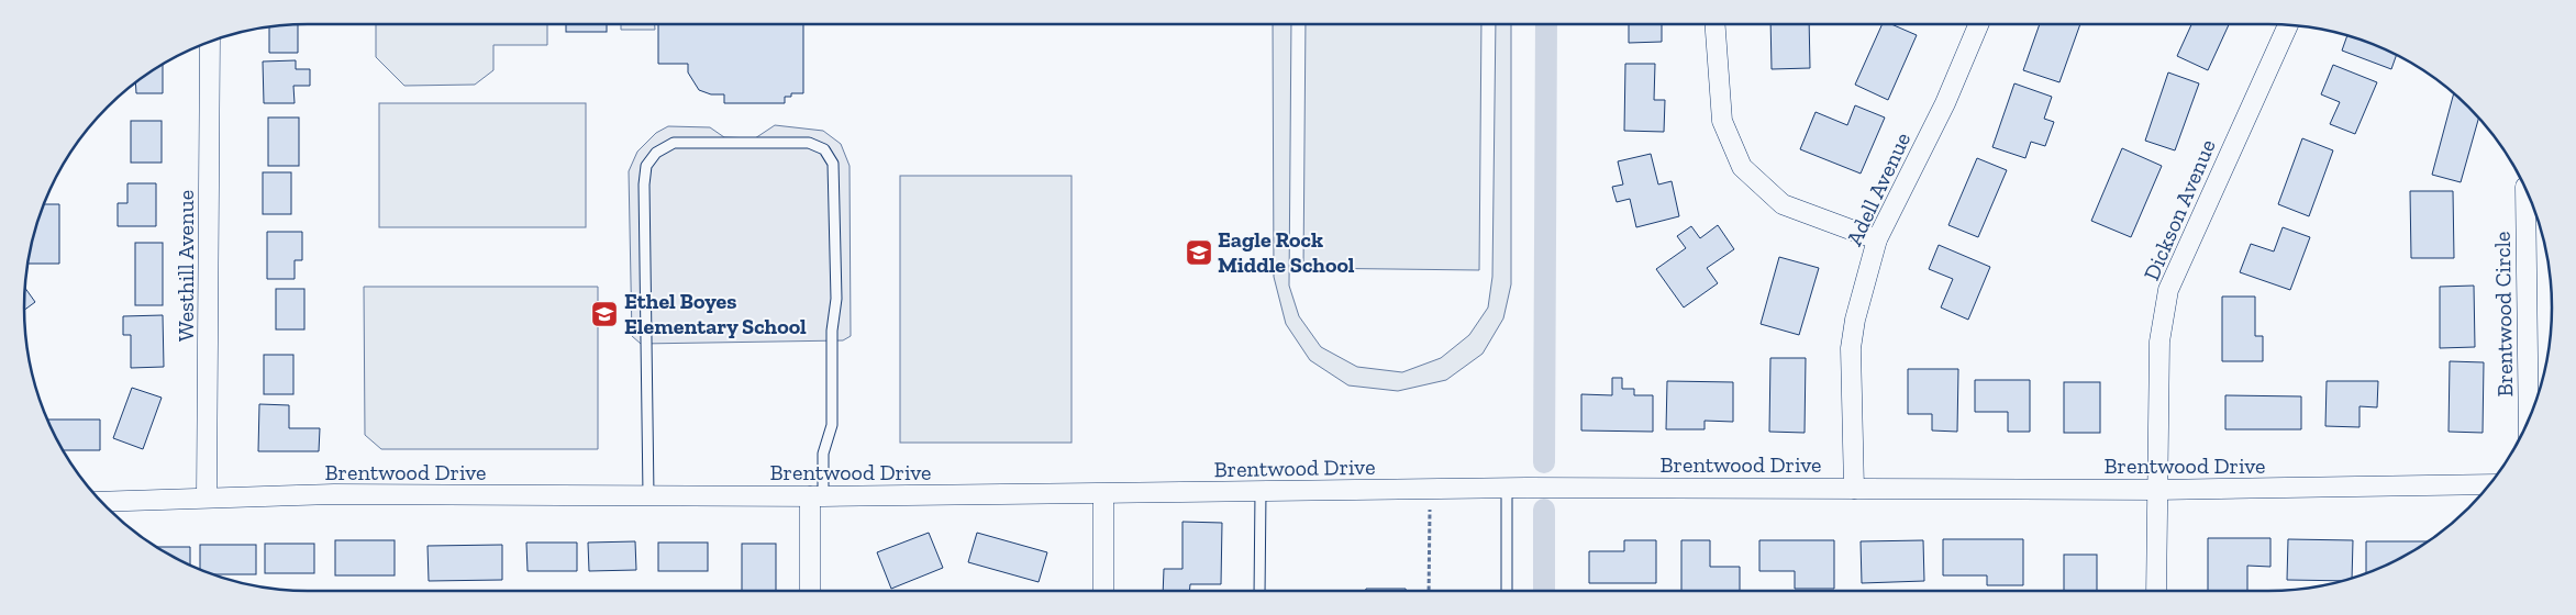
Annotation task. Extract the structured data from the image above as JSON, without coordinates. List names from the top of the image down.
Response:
{
  "streets": {
    "street": [
      "Adell Avenue",
      "Dickson Avenue",
      "Westhill Avenue",
      "Brentwood Circle",
      "Brentwood Drive"
    ]
  },
  "crossings": [
    ["Adell Avenue", "Brentwood Drive"],
    ["Dickson Avenue", "Brentwood Drive"],
    ["Westhill Avenue", "Brentwood Drive"]
  ],
  "places": {
    "school or university": ["Eagle Rock Middle School", "Ethel Boyes Elementary School"]
  }
}
